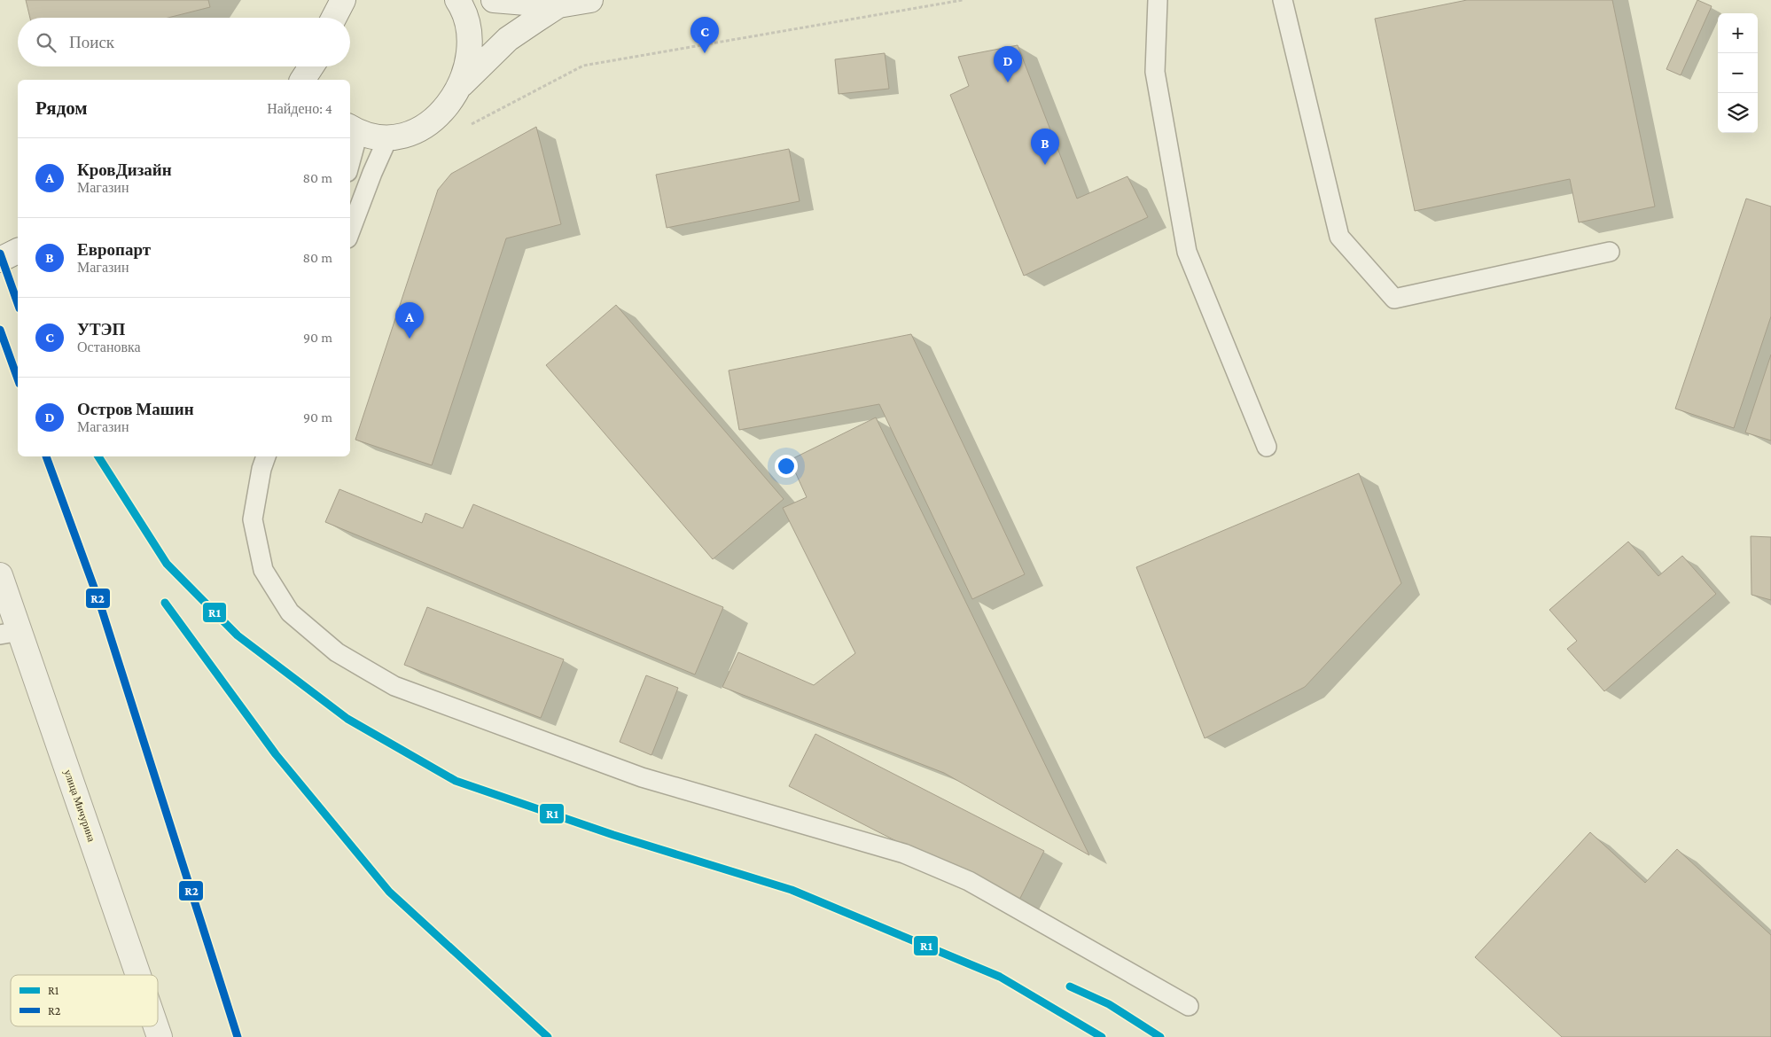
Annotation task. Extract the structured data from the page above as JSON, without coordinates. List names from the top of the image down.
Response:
{
  "streets": {
    "main road": ["улица Мичурина"]
  },
  "lines": ["transit line R2", "transit line R1"],
  "legend": ["R1", "R2"],
  "page": {
    "map_buttons": ["+", "−"],
    "pins": [
      "C",
      "D",
      "B",
      "A"
    ],
    "search": "Поиск",
    "heading": ["Рядом", "Найдено: 4"],
    "list": [
      {
        "mark": "A",
        "name": "КровДизайн",
        "note": "Магазин",
        "value": "80 m"
      },
      {
        "mark": "B",
        "name": "Европарт",
        "note": "Магазин",
        "value": "80 m"
      },
      {
        "mark": "C",
        "name": "УТЭП",
        "note": "Остановка",
        "value": "90 m"
      },
      {
        "mark": "D",
        "name": "Остров Машин",
        "note": "Магазин",
        "value": "90 m"
      }
    ]
  }
}
